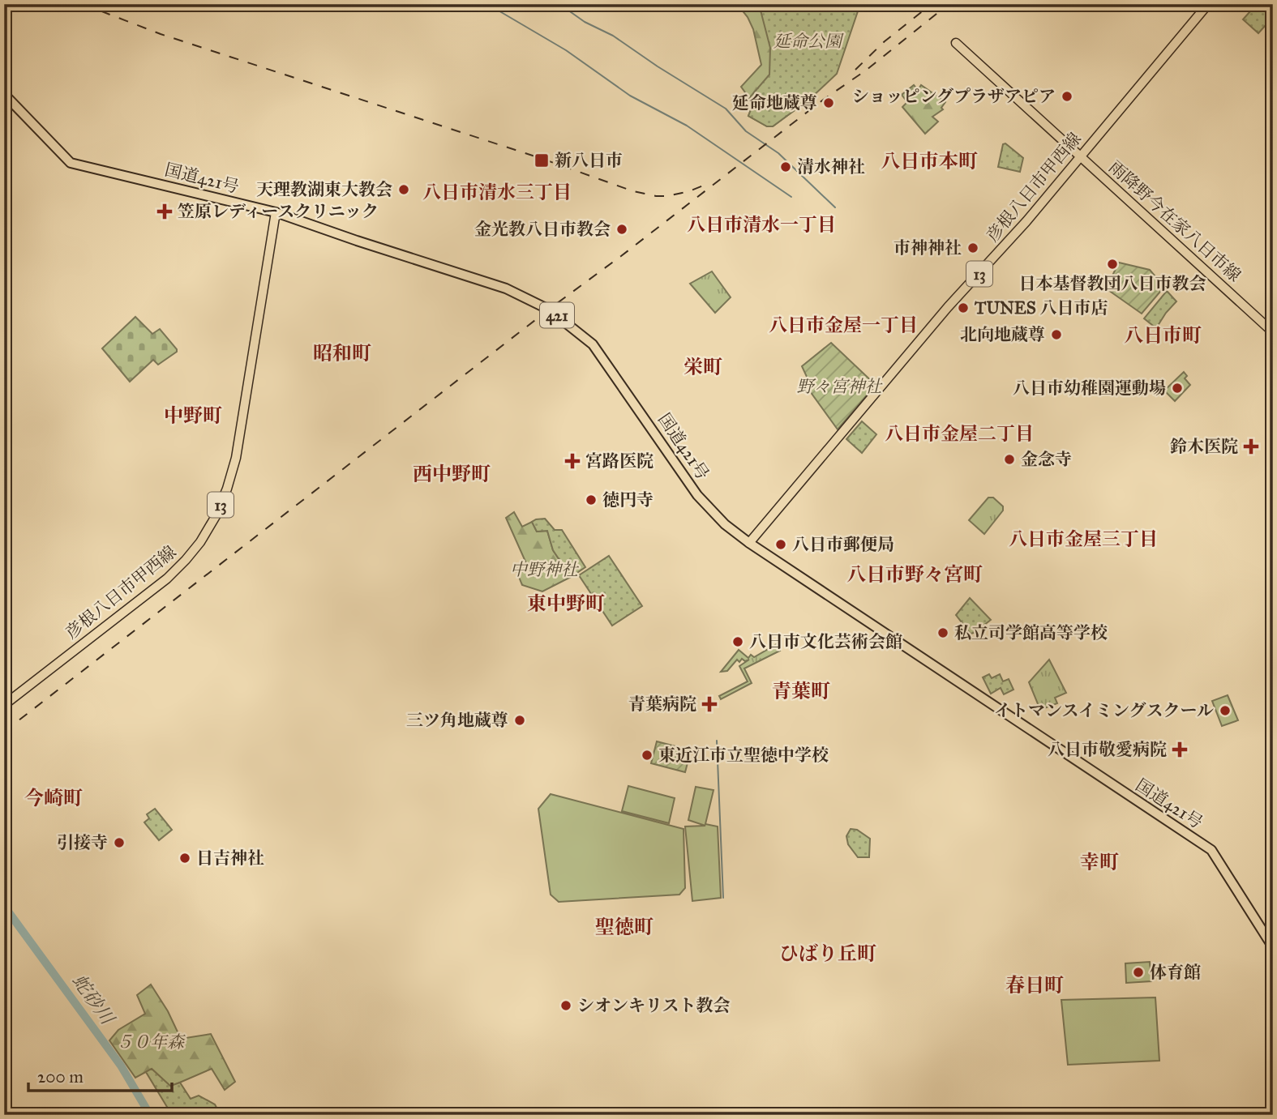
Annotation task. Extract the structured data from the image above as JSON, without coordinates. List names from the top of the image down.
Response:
{
  "streets": {
    "highway": ["国道421号", "421"],
    "main road": ["彦根八日市甲西線", "雨降野今在家八日市線", "13"]
  },
  "crossings": [
    ["国道421号", "彦根八日市甲西線"],
    ["彦根八日市甲西線", "雨降野今在家八日市線"]
  ],
  "districts": [
    "八日市本町",
    "八日市清水三丁目",
    "八日市清水一丁目",
    "八日市金屋一丁目",
    "八日市町",
    "昭和町",
    "栄町",
    "中野町",
    "八日市金屋二丁目",
    "西中野町",
    "八日市金屋三丁目",
    "八日市野々宮町",
    "東中野町",
    "青葉町",
    "今崎町",
    "幸町",
    "聖徳町",
    "ひばり丘町",
    "春日町"
  ],
  "water": ["蛇砂川"],
  "parks": [
    "延命公園",
    "野々宮神社",
    "中野神社",
    "５０年森"
  ],
  "places": {
    "other": [
      "ショッピングプラザアピア",
      "延命地蔵尊",
      "清水神社",
      "天理教湖東大教会",
      "金光教八日市教会",
      "市神神社",
      "日本基督教団八日市教会",
      "TUNES 八日市店",
      "北向地蔵尊",
      "八日市幼稚園運動場",
      "金念寺",
      "徳円寺",
      "八日市郵便局",
      "私立司学館高等学校",
      "八日市文化芸術会館",
      "イトマンスイミングスクール",
      "三ツ角地蔵尊",
      "東近江市立聖徳中学校",
      "引接寺",
      "日吉神社",
      "体育館",
      "シオンキリスト教会"
    ],
    "transit": ["新八日市"],
    "health": [
      "笠原レディースクリニック",
      "鈴木医院",
      "宮路医院",
      "青葉病院",
      "八日市敬愛病院"
    ]
  },
  "scale_bar": "200 m"
}
